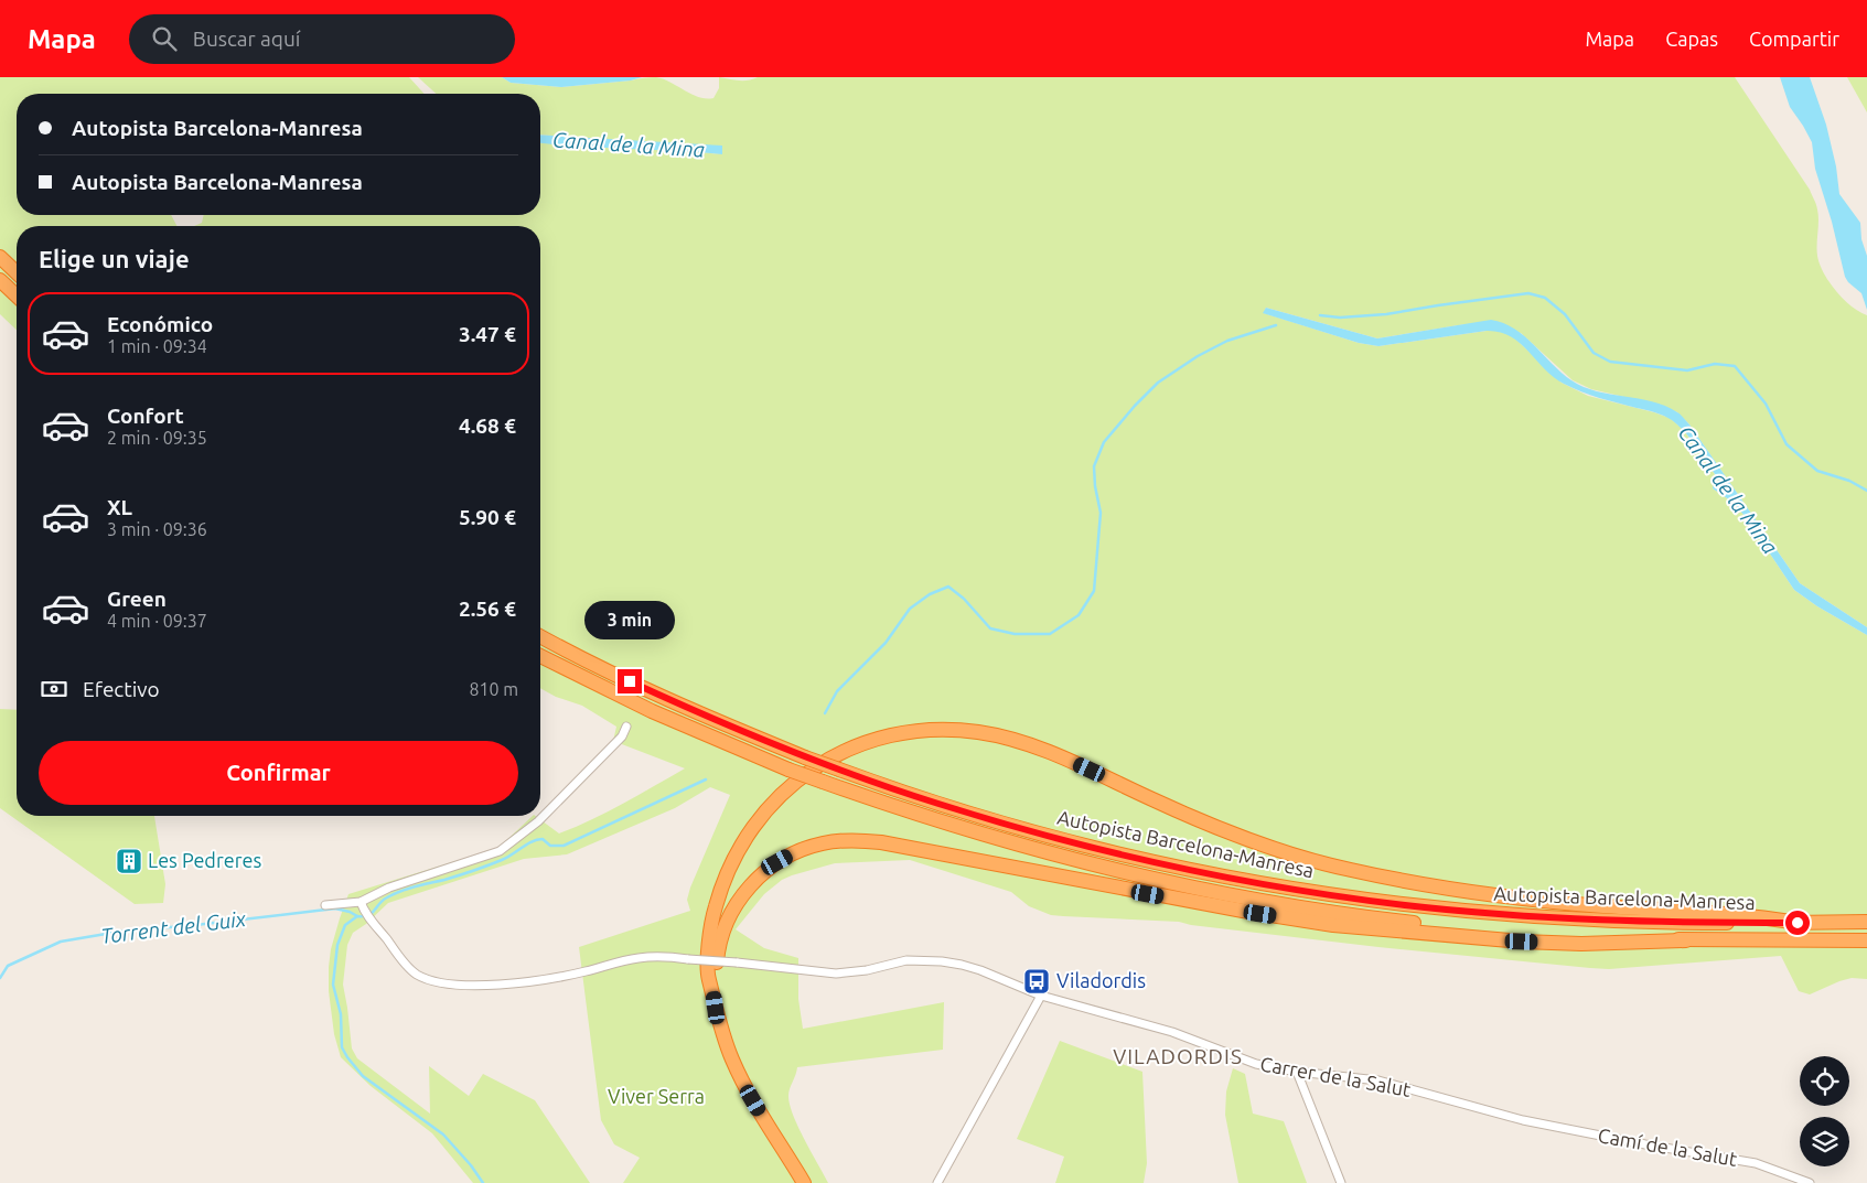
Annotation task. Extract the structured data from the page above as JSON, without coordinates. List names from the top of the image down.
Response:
{
  "streets": {
    "highway": ["Autopista Barcelona-Manresa"],
    "street": ["Carrer de la Salut", "Camí de la Salut"]
  },
  "crossings": [
    ["Carrer de la Salut", "Camí de la Salut"]
  ],
  "districts": ["VILADORDIS"],
  "water": ["Canal de la Mina", "Torrent del Guix"],
  "parks": ["Viver Serra"],
  "places": {
    "building": ["Les Pedreres"],
    "bus stop": ["Viladordis"]
  },
  "page": {
    "header": "Mapa",
    "search": "Buscar aquí",
    "nav": ["Mapa", "Capas", "Compartir"],
    "banner": ["Autopista Barcelona-Manresa", "Autopista Barcelona-Manresa"],
    "heading": "Elige un viaje",
    "list": [
      {
        "name": "Económico",
        "note": "1 min · 09:34",
        "value": "3.47 €"
      },
      {
        "name": "Confort",
        "note": "2 min · 09:35",
        "value": "4.68 €"
      },
      {
        "name": "XL",
        "note": "3 min · 09:36",
        "value": "5.90 €"
      },
      {
        "name": "Green",
        "note": "4 min · 09:37",
        "value": "2.56 €"
      }
    ],
    "bubble": "3 min",
    "pay": ["Efectivo", "810 m"],
    "buttons": "Confirmar"
  }
}
